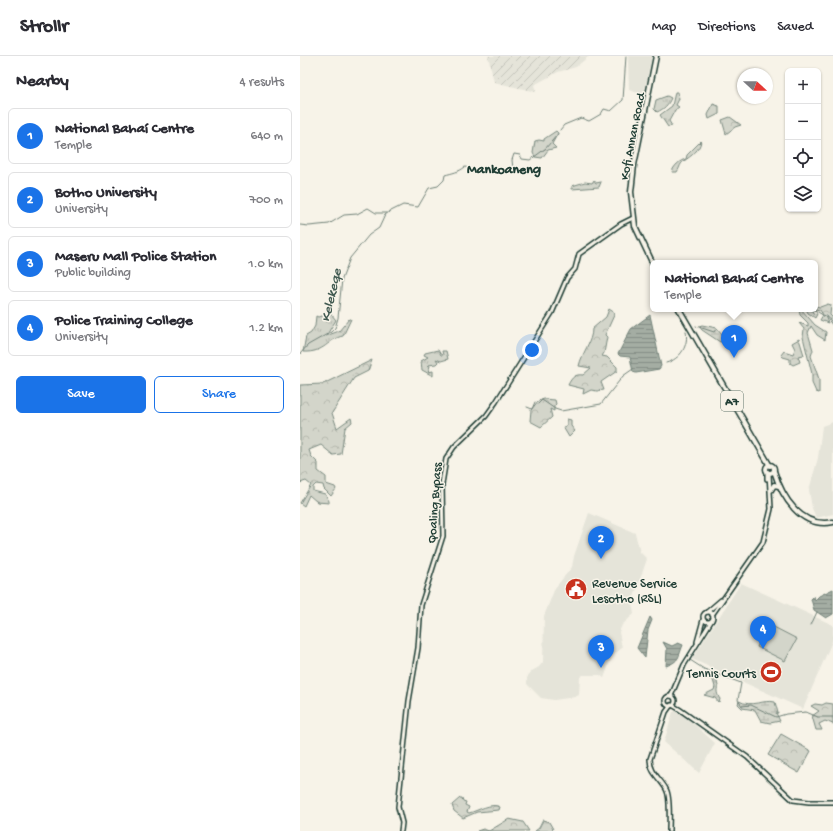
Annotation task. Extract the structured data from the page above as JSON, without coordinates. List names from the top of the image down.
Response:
{
  "streets": {
    "main road": ["Kofi Annan Road", "A7", "Qoaling Bypass"]
  },
  "crossings": [
    ["Kofi Annan Road", "Qoaling Bypass"]
  ],
  "districts": ["Mankoaneng"],
  "water": ["Kelekeqe"],
  "places": {
    "public building": ["Revenue Service Lesotho (RSL)"],
    "sports": ["Tennis Courts"]
  },
  "north": "right",
  "page": {
    "header": "Strollr",
    "nav": ["Map", "Directions", "Saved"],
    "heading": ["Nearby", "4 results"],
    "map_buttons": ["+", "−"],
    "list": [
      {
        "mark": "1",
        "name": "National Bahaí Centre",
        "note": "Temple",
        "value": "640 m"
      },
      {
        "mark": "2",
        "name": "Botho University",
        "note": "University",
        "value": "700 m"
      },
      {
        "mark": "3",
        "name": "Maseru Mall Police Station",
        "note": "Public building",
        "value": "1.0 km"
      },
      {
        "mark": "4",
        "name": "Police Training College",
        "note": "University",
        "value": "1.2 km"
      }
    ],
    "popup": ["National Bahaí Centre", "Temple"],
    "pins": [
      "1",
      "2",
      "4",
      "3"
    ],
    "buttons": ["Save", "Share"]
  }
}
